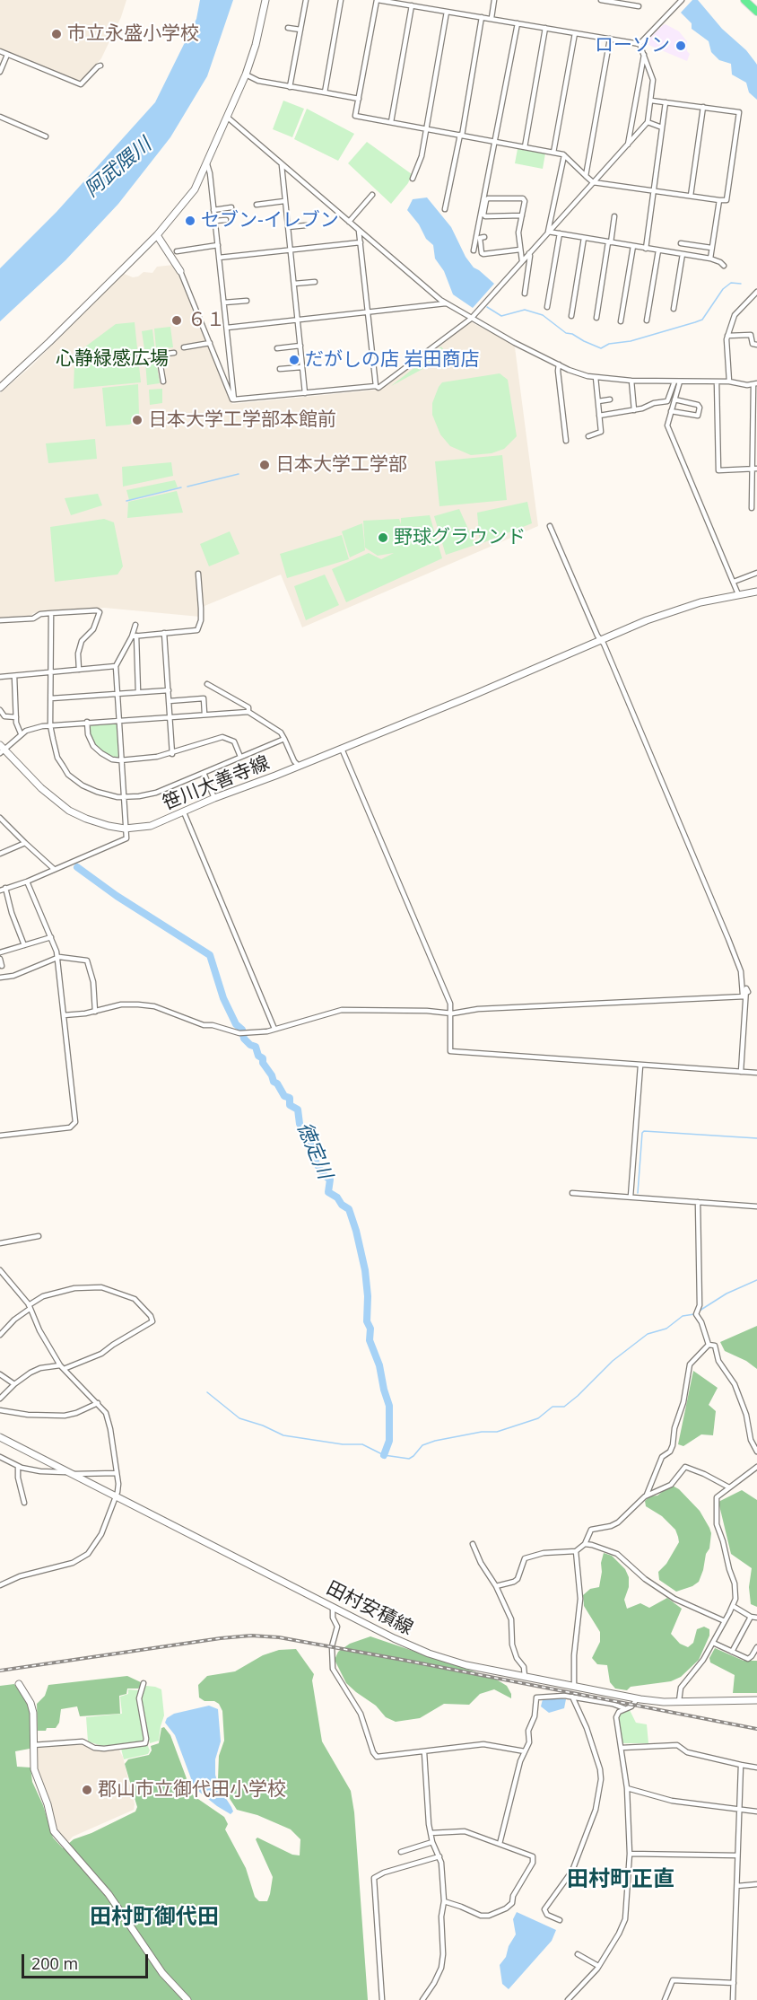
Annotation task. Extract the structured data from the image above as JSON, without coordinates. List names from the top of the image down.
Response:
{
  "streets": {
    "street": ["笹川大善寺線", "田村安積線"]
  },
  "districts": ["田村町正直", "田村町御代田"],
  "water": ["阿武隈川", "徳定川"],
  "parks": ["心静緑感広場"],
  "places": [
    "市立永盛小学校",
    "ローソン",
    "セブン-イレブン",
    "６１",
    "だがしの店 岩田商店",
    "日本大学工学部本館前",
    "日本大学工学部",
    "野球グラウンド",
    "郡山市立御代田小学校"
  ],
  "scale_bar": "200 m"
}
